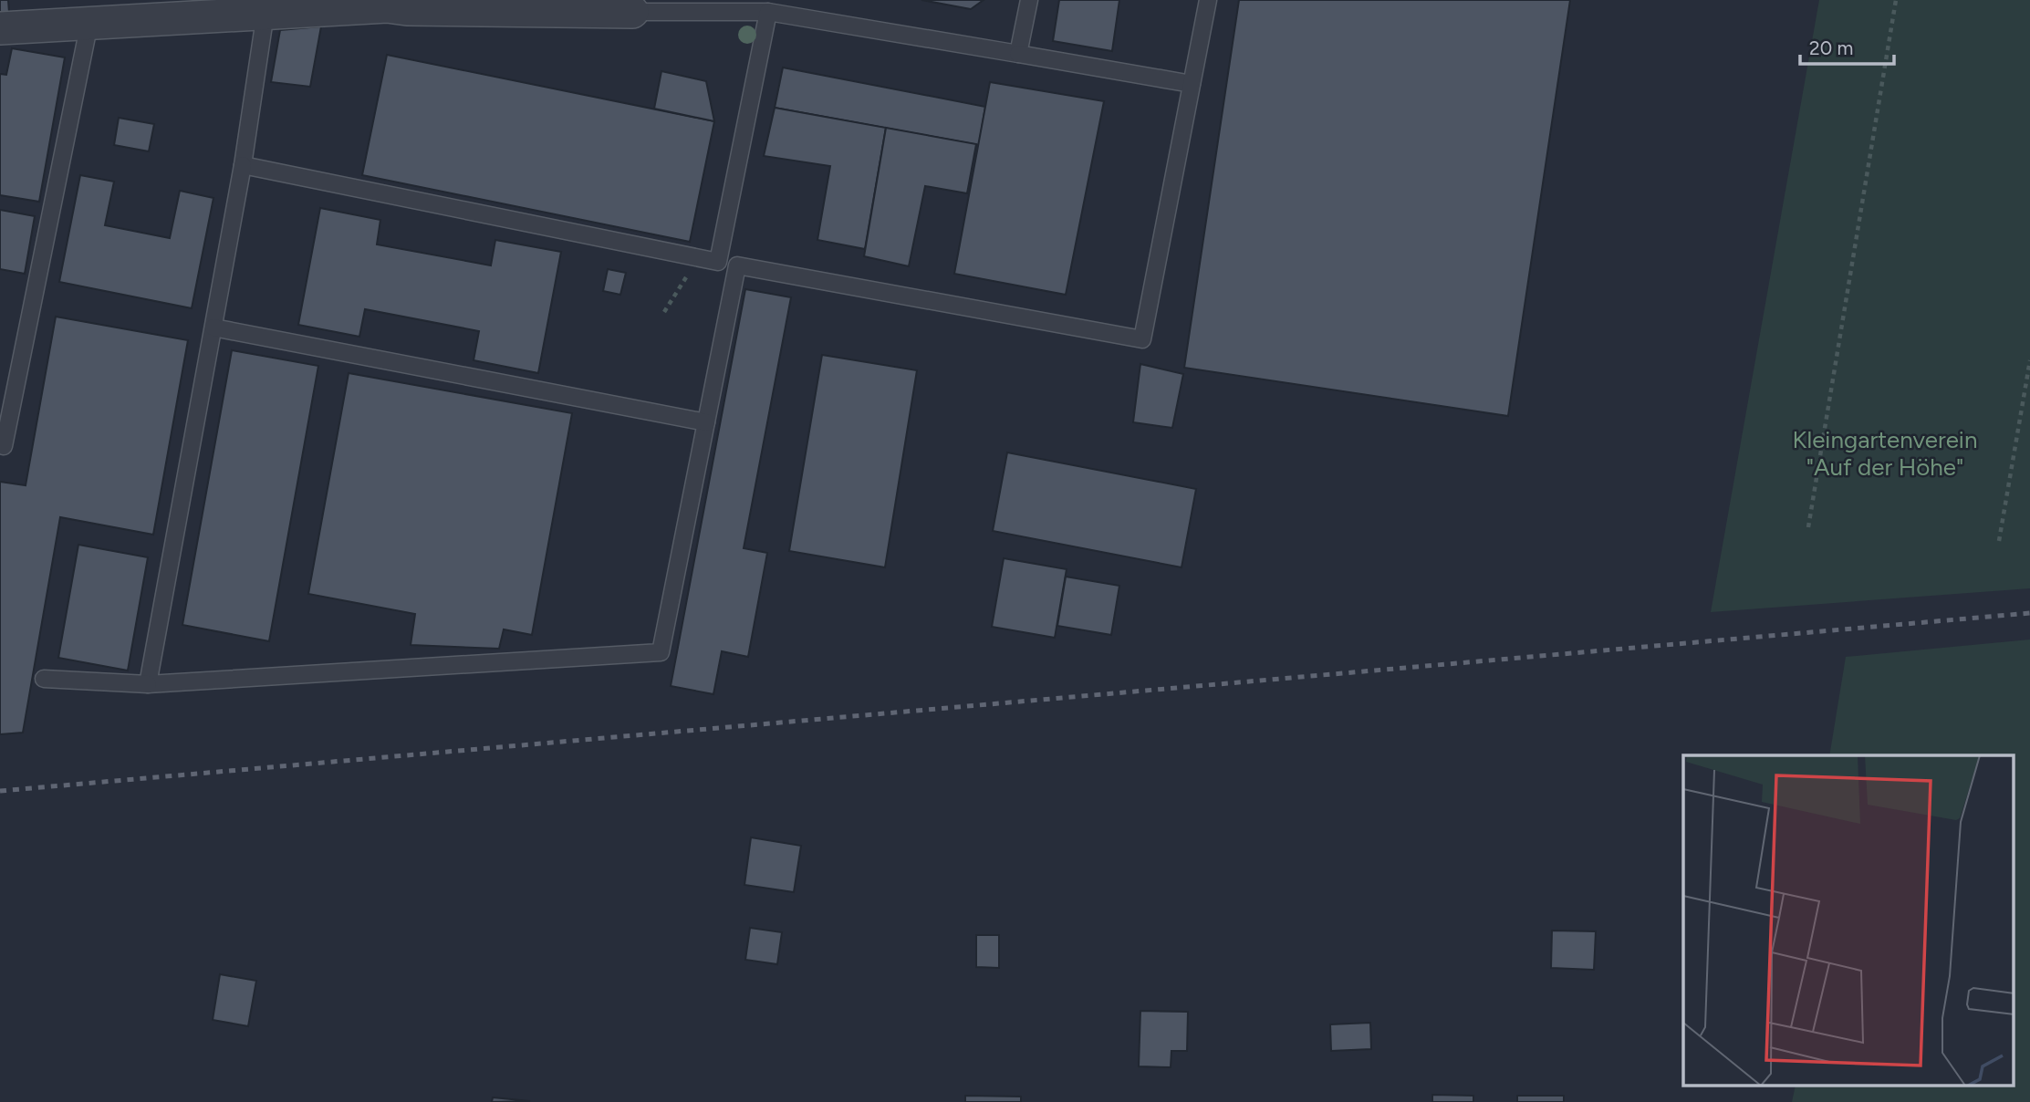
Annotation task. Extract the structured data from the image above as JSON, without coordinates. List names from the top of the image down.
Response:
{
  "parks": ["Kleingartenverein \"Auf der Höhe\""],
  "scale_bar": "20 m"
}
